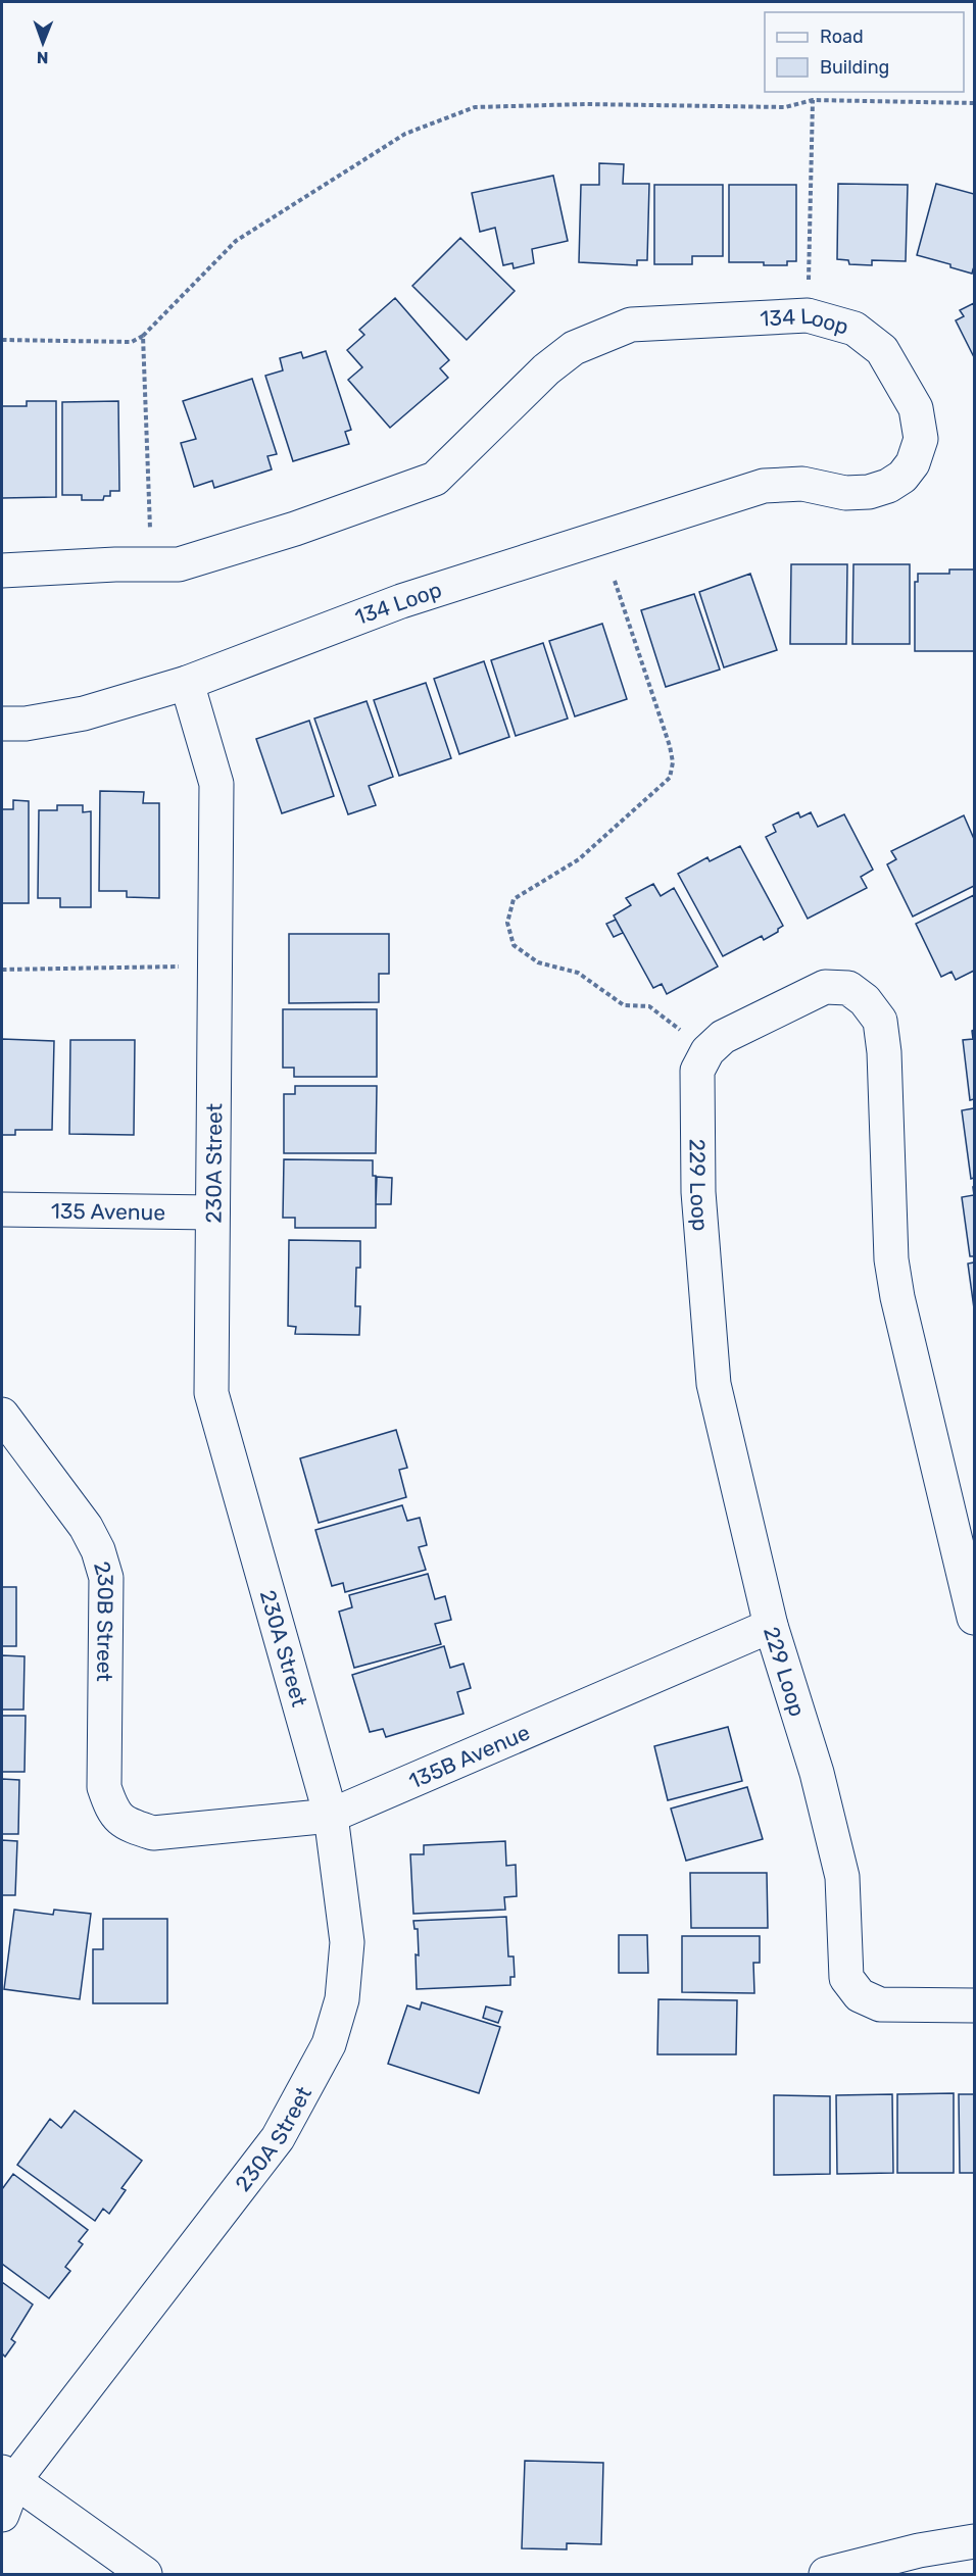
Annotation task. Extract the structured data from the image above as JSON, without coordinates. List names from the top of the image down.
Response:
{
  "streets": {
    "street": [
      "134 Loop",
      "230A Street",
      "229 Loop",
      "135 Avenue",
      "230B Street",
      "135B Avenue"
    ]
  },
  "crossings": [
    ["134 Loop", "230A Street"],
    ["230A Street", "135 Avenue"],
    ["230A Street", "135B Avenue"],
    ["229 Loop", "135B Avenue"],
    ["230B Street", "135B Avenue"]
  ],
  "legend": ["Road", "Building"],
  "north": "bottom"
}
